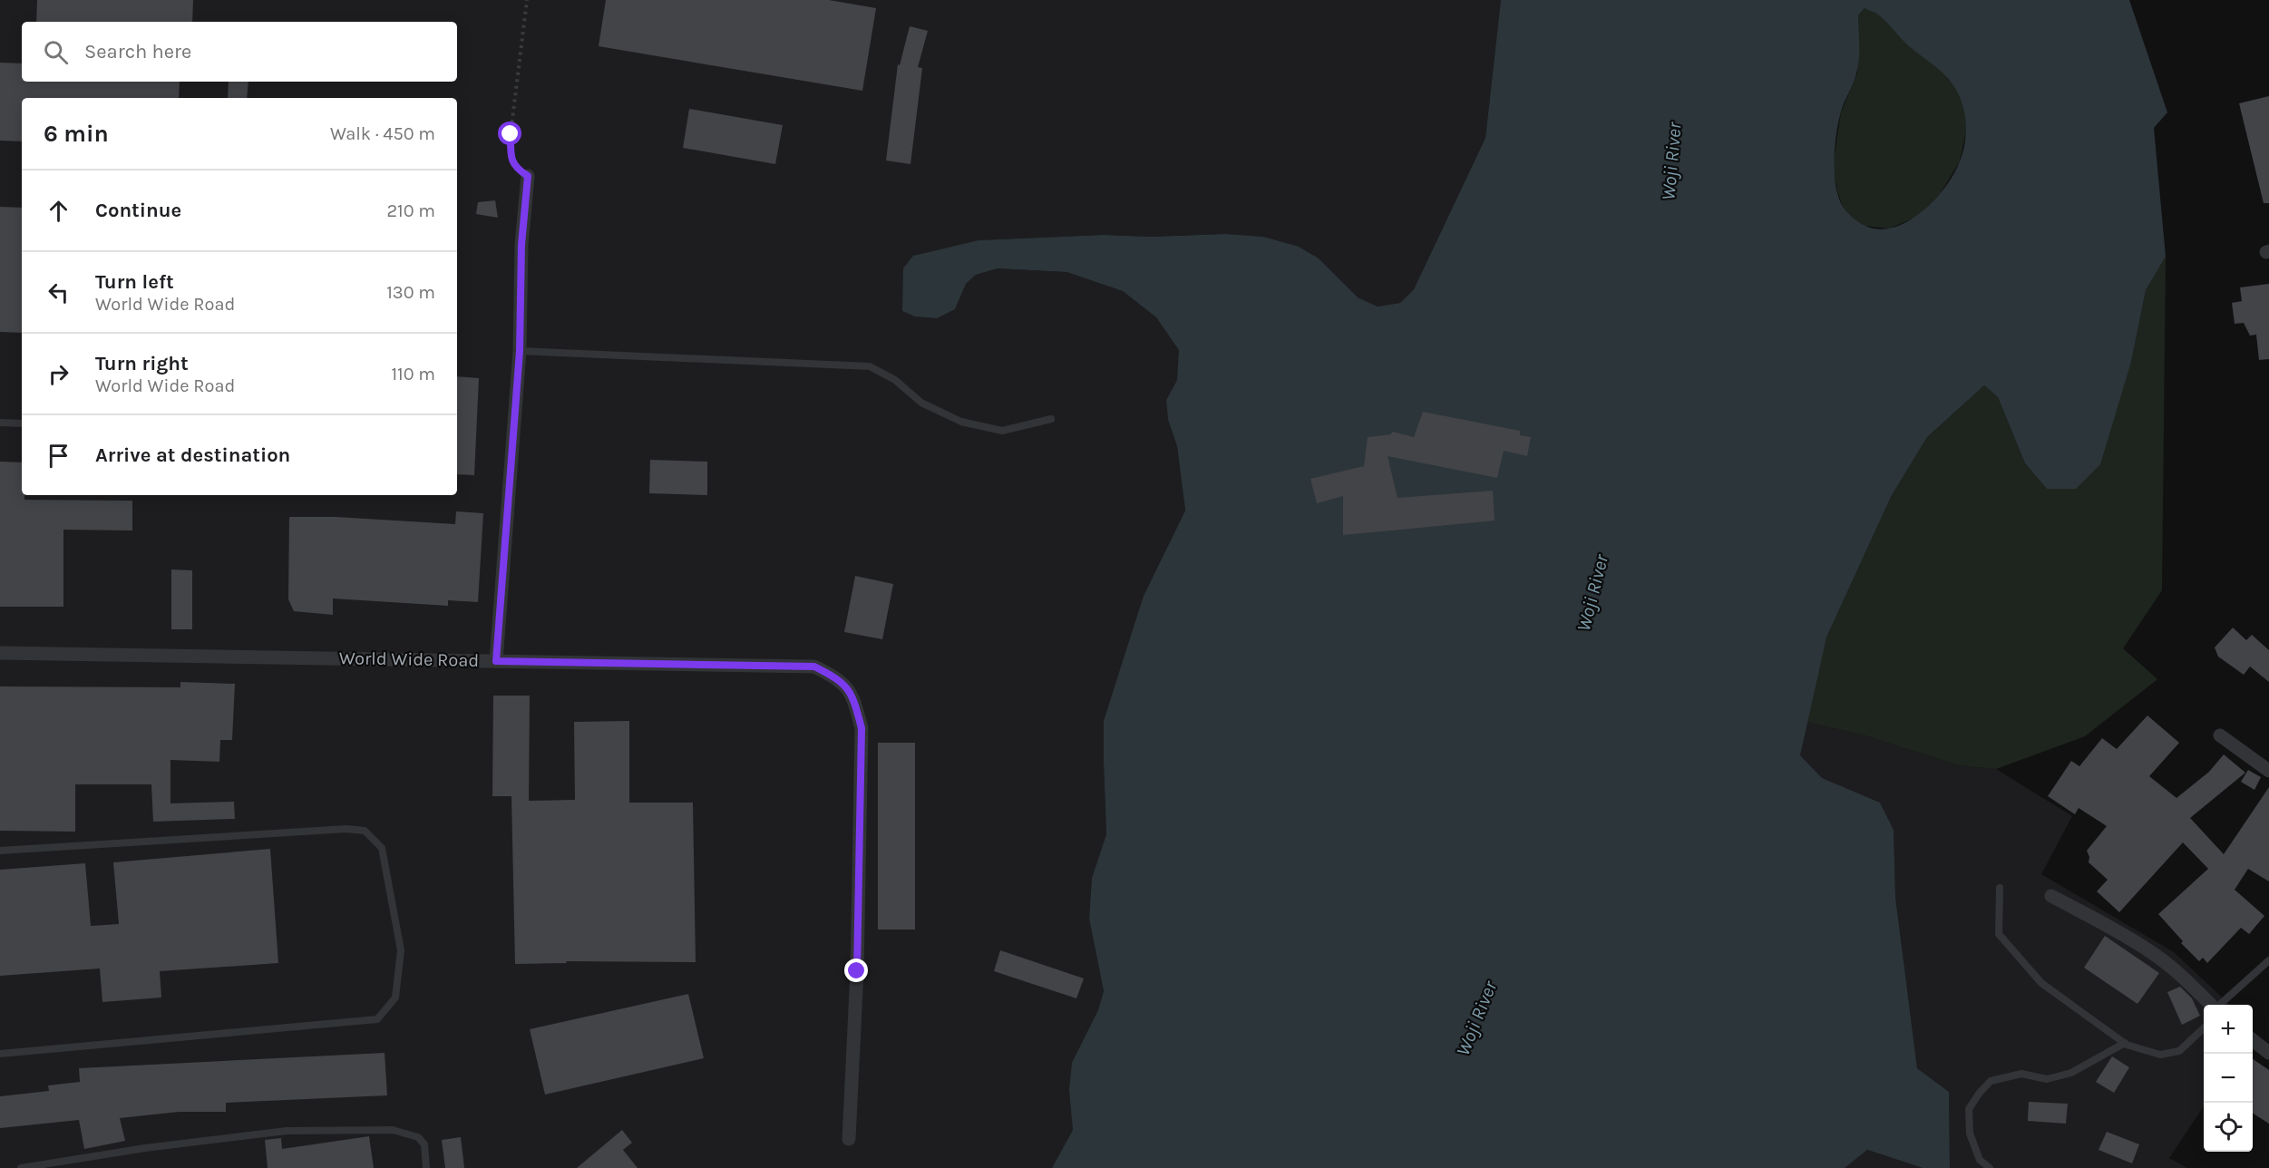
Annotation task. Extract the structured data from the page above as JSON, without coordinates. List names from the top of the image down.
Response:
{
  "streets": {
    "street": ["World Wide Road"]
  },
  "water": ["Woji River"],
  "page": {
    "search": "Search here",
    "heading": ["6 min", "Walk · 450 m"],
    "list": [
      ["Continue", "210 m"],
      ["Turn left", "World Wide Road", "130 m"],
      ["Turn right", "World Wide Road", "110 m"],
      "Arrive at destination"
    ],
    "map_buttons": ["+", "−"]
  }
}
